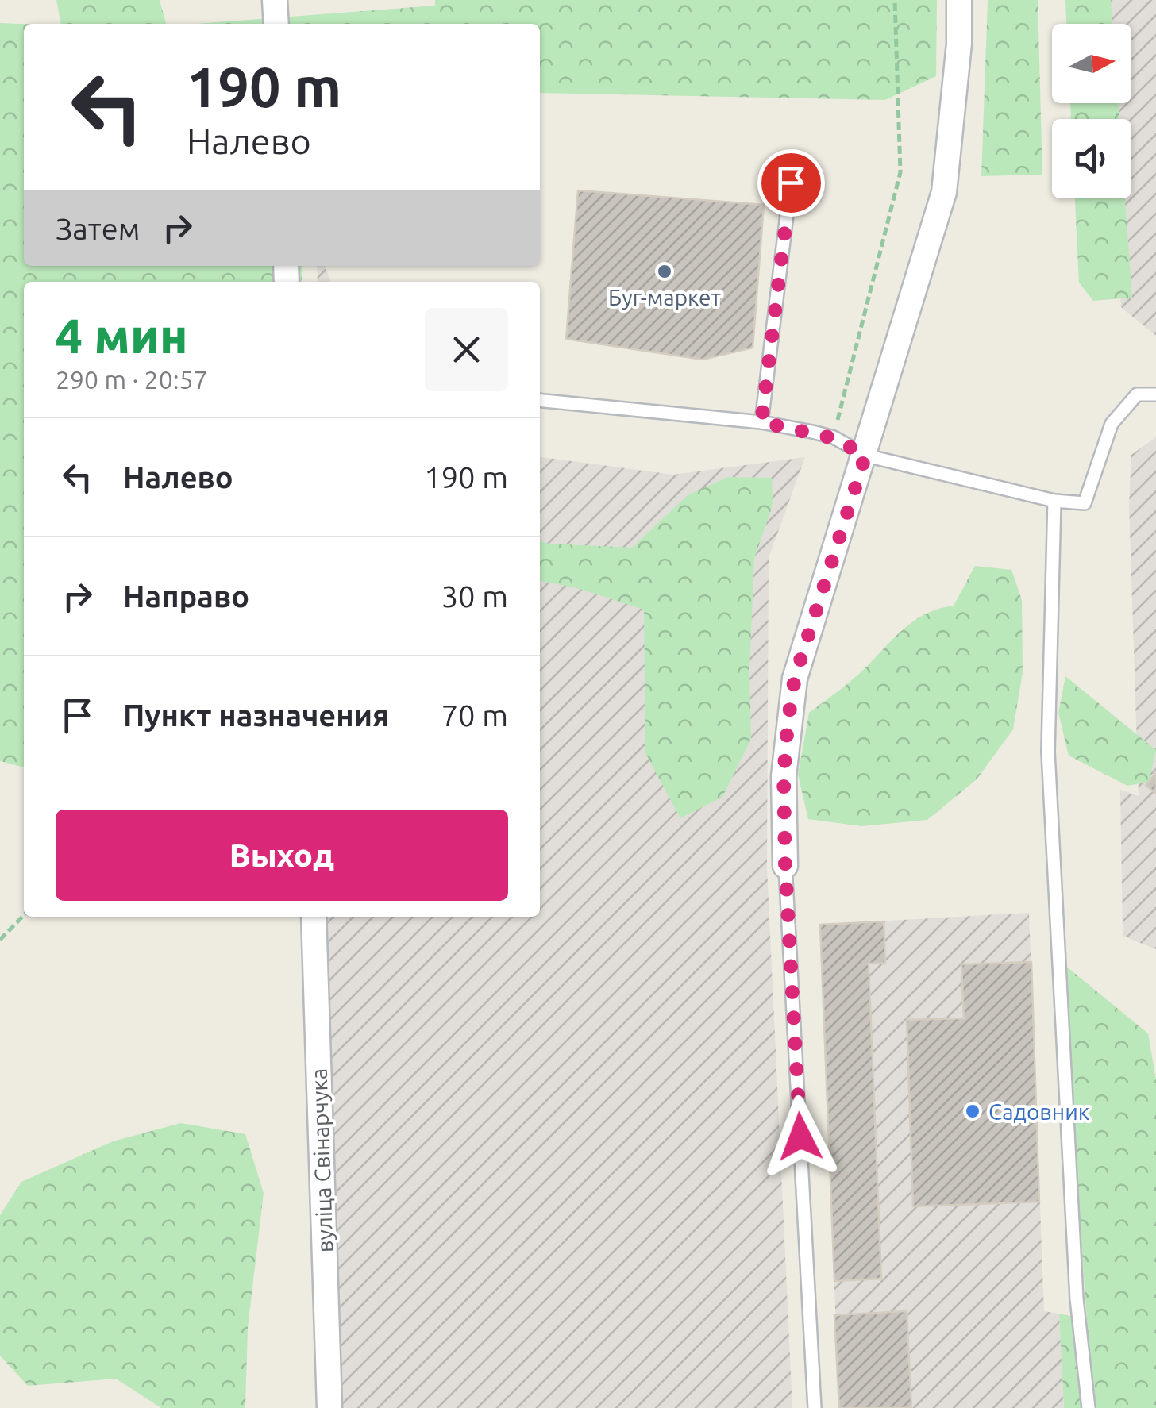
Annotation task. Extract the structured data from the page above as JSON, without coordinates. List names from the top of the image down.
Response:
{
  "streets": {
    "street": ["вуліца Свінарчука"]
  },
  "places": ["Буг-маркет", "Садовник"],
  "north": "right",
  "page": {
    "turn": ["190 m", "Налево"],
    "then": "Затем",
    "heading": ["4 мин", "290 m · 20:57"],
    "list": [
      {
        "name": "Налево",
        "value": "190 m"
      },
      {
        "name": "Направо",
        "value": "30 m"
      },
      {
        "name": "Пункт назначения",
        "value": "70 m"
      }
    ],
    "buttons": "Выход"
  }
}
